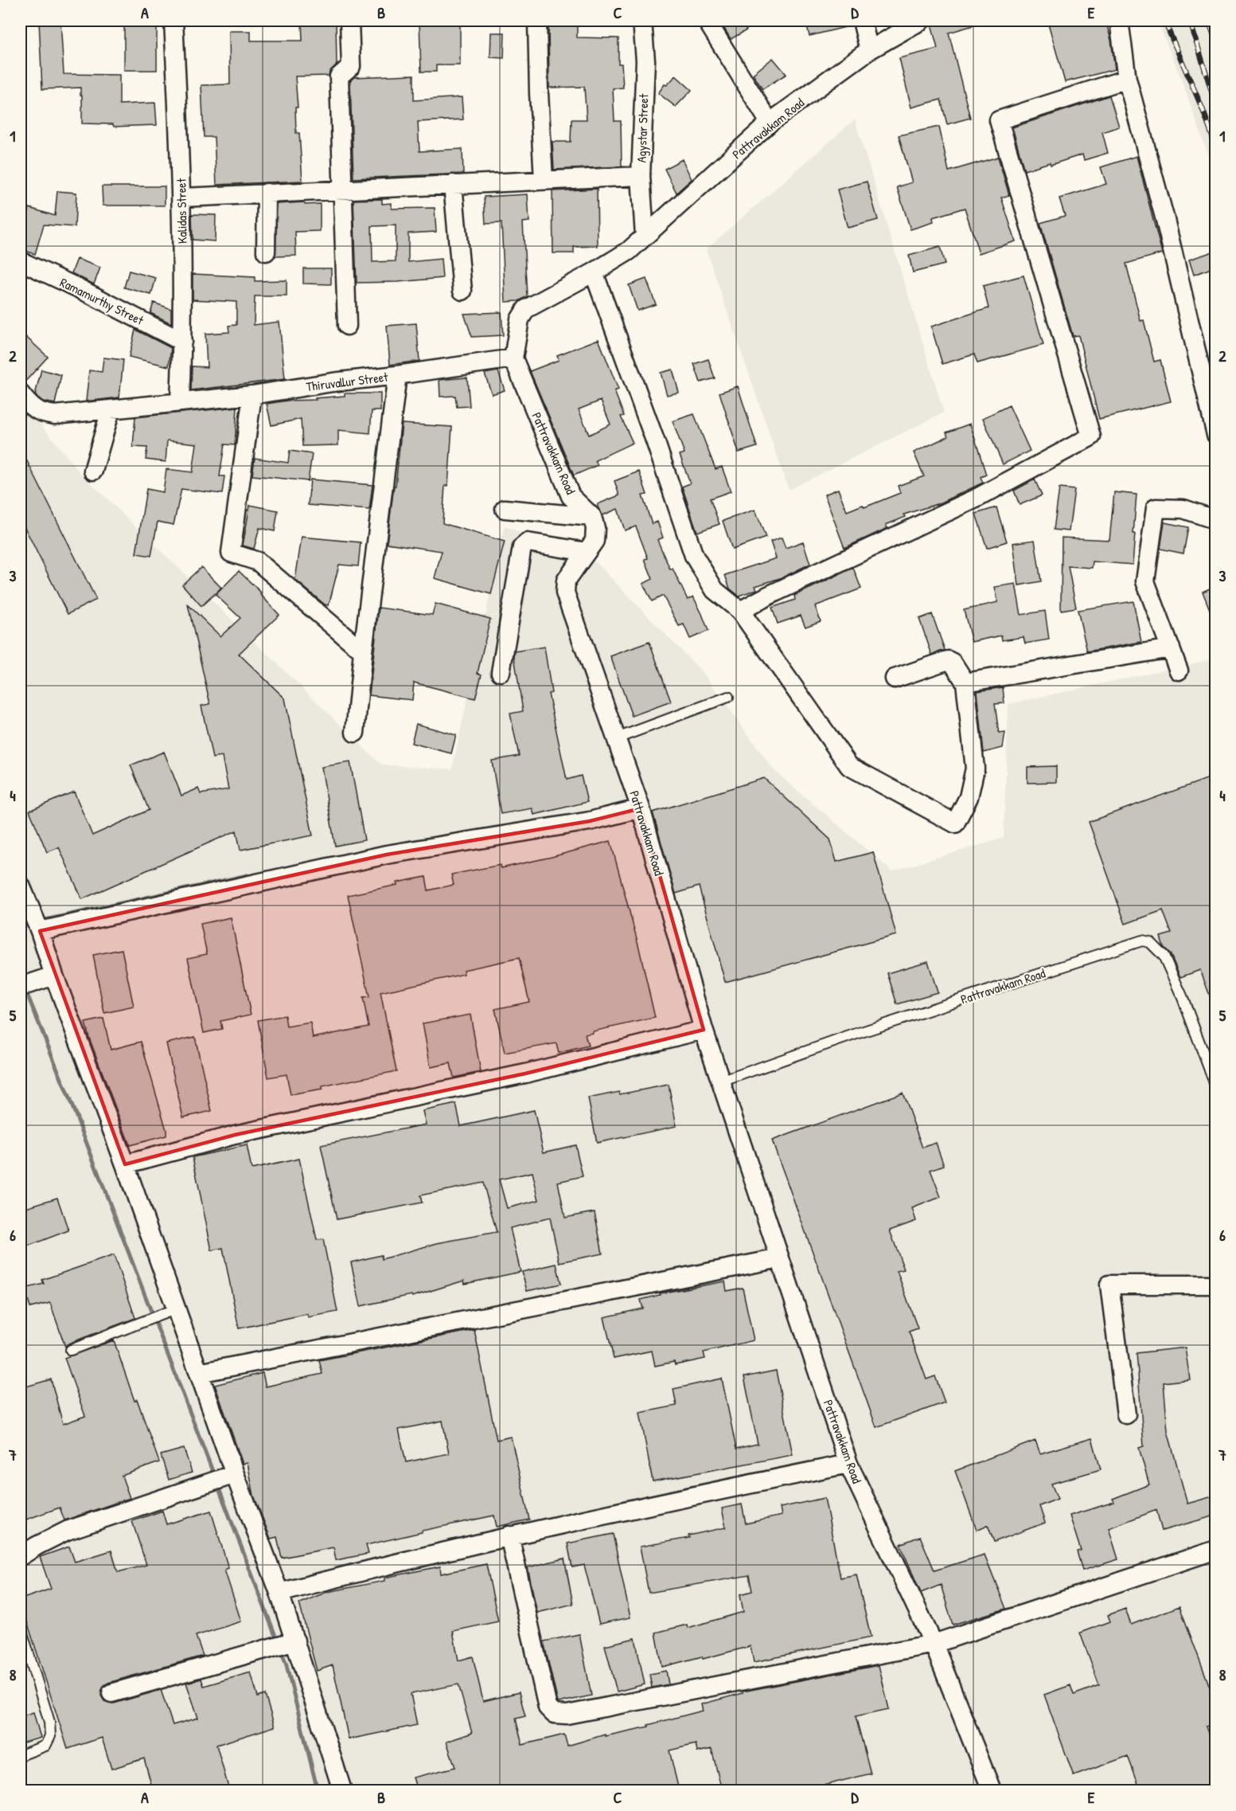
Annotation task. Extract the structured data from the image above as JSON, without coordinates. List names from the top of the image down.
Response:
{
  "streets": {
    "street": [
      "Agystar Street",
      "Pattravakkam Road",
      "Kalidas Street",
      "Ramamurthy Street",
      "Thiruvallur Street"
    ]
  },
  "crossings": [
    ["Agystar Street", "Pattravakkam Road"],
    ["Pattravakkam Road", "Thiruvallur Street"],
    ["Kalidas Street", "Ramamurthy Street"],
    ["Kalidas Street", "Thiruvallur Street"]
  ],
  "grid": {
    "columns": [
      "A",
      "B",
      "C",
      "D",
      "E"
    ],
    "rows": [
      "1",
      "2",
      "3",
      "4",
      "5",
      "6",
      "7",
      "8"
    ]
  }
}
